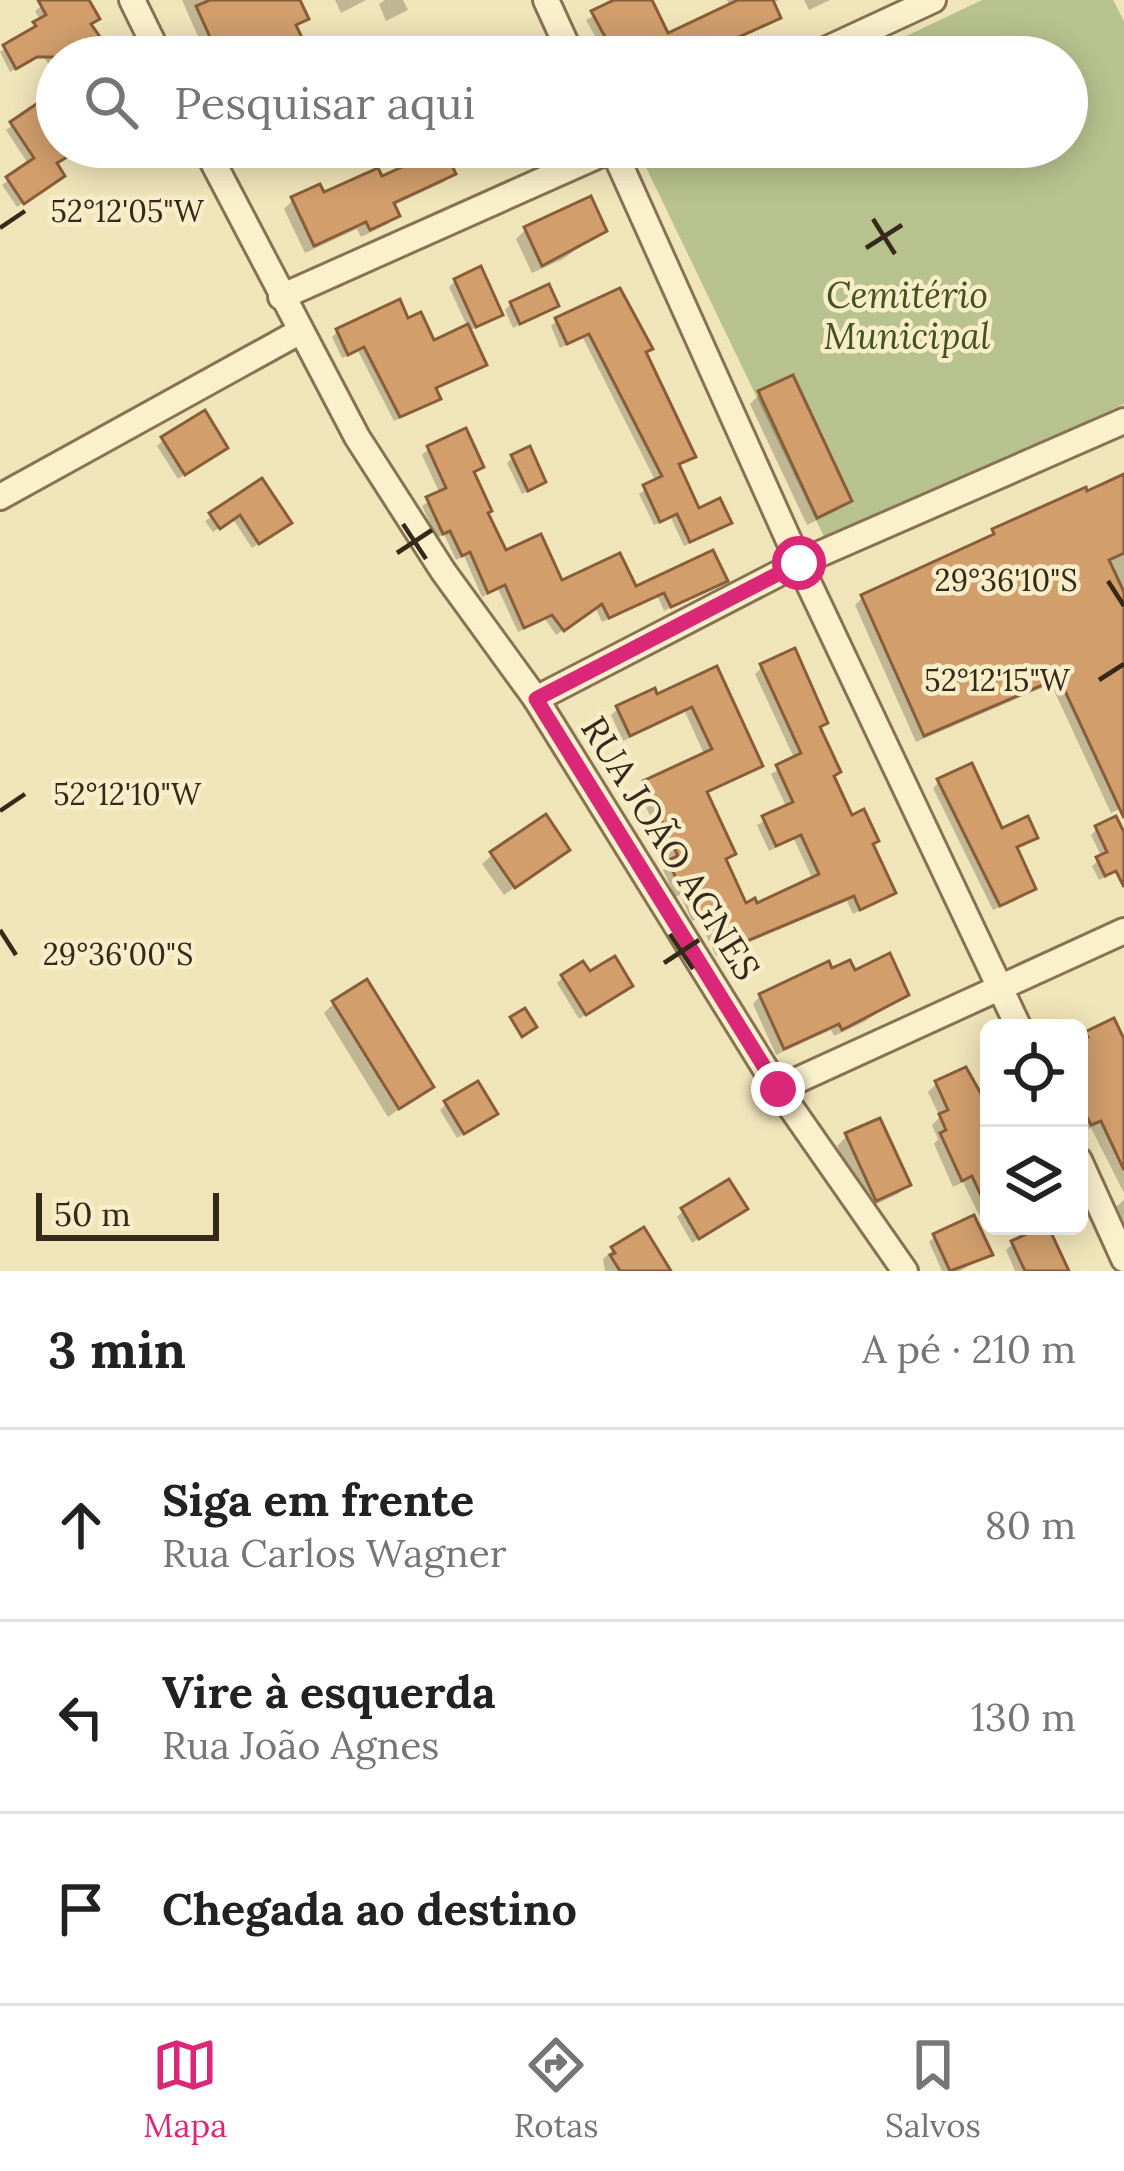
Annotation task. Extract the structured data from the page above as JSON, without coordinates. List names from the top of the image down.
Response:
{
  "streets": {
    "street": ["RUA JOÃO AGNES"]
  },
  "parks": ["Cemitério Municipal"],
  "scale_bar": "50 m",
  "page": {
    "search": "Pesquisar aqui",
    "scale": "50 m",
    "heading": ["3 min", "A pé · 210 m"],
    "list": [
      ["Siga em frente", "Rua Carlos Wagner", "80 m"],
      ["Vire à esquerda", "Rua João Agnes", "130 m"],
      "Chegada ao destino"
    ],
    "nav": ["Mapa", "Rotas", "Salvos"]
  },
  "coordinates": [
    "52°12'05\"W",
    "29°36'10\"S",
    "52°12'15\"W",
    "52°12'10\"W",
    "29°36'00\"S"
  ]
}
